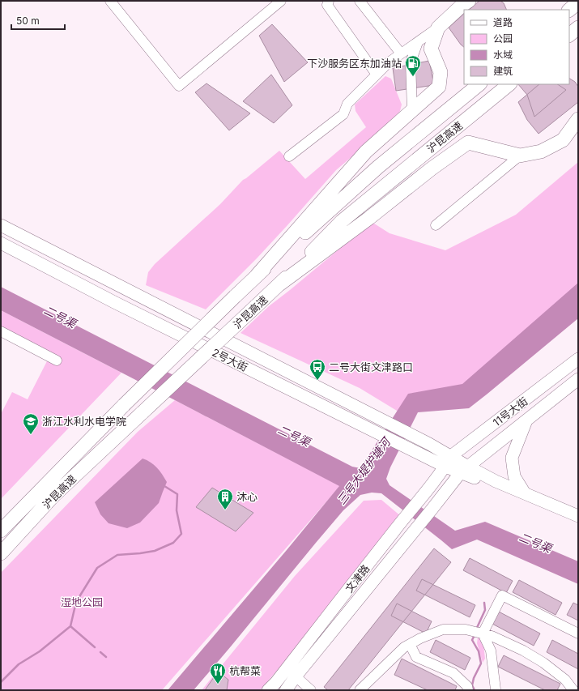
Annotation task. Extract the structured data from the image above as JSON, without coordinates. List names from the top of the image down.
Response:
{
  "streets": {
    "highway": ["沪昆高速"],
    "main road": ["2号大街", "11号大街", "文津路"]
  },
  "crossings": [
    ["2号大街", "11号大街"],
    ["2号大街", "文津路"],
    ["11号大街", "文津路"]
  ],
  "water": ["二号渠", "三号大堤护塘河"],
  "parks": ["湿地公园"],
  "places": {
    "fuel station": ["下沙服务区东加油站"],
    "bus stop": ["二号大街文津路口"],
    "school or university": ["浙江水利水电学院"],
    "building": ["沐心"],
    "restaurant": ["杭帮菜"]
  },
  "legend": [
    "道路",
    "公园",
    "水域",
    "建筑"
  ],
  "scale_bar": "50 m"
}
